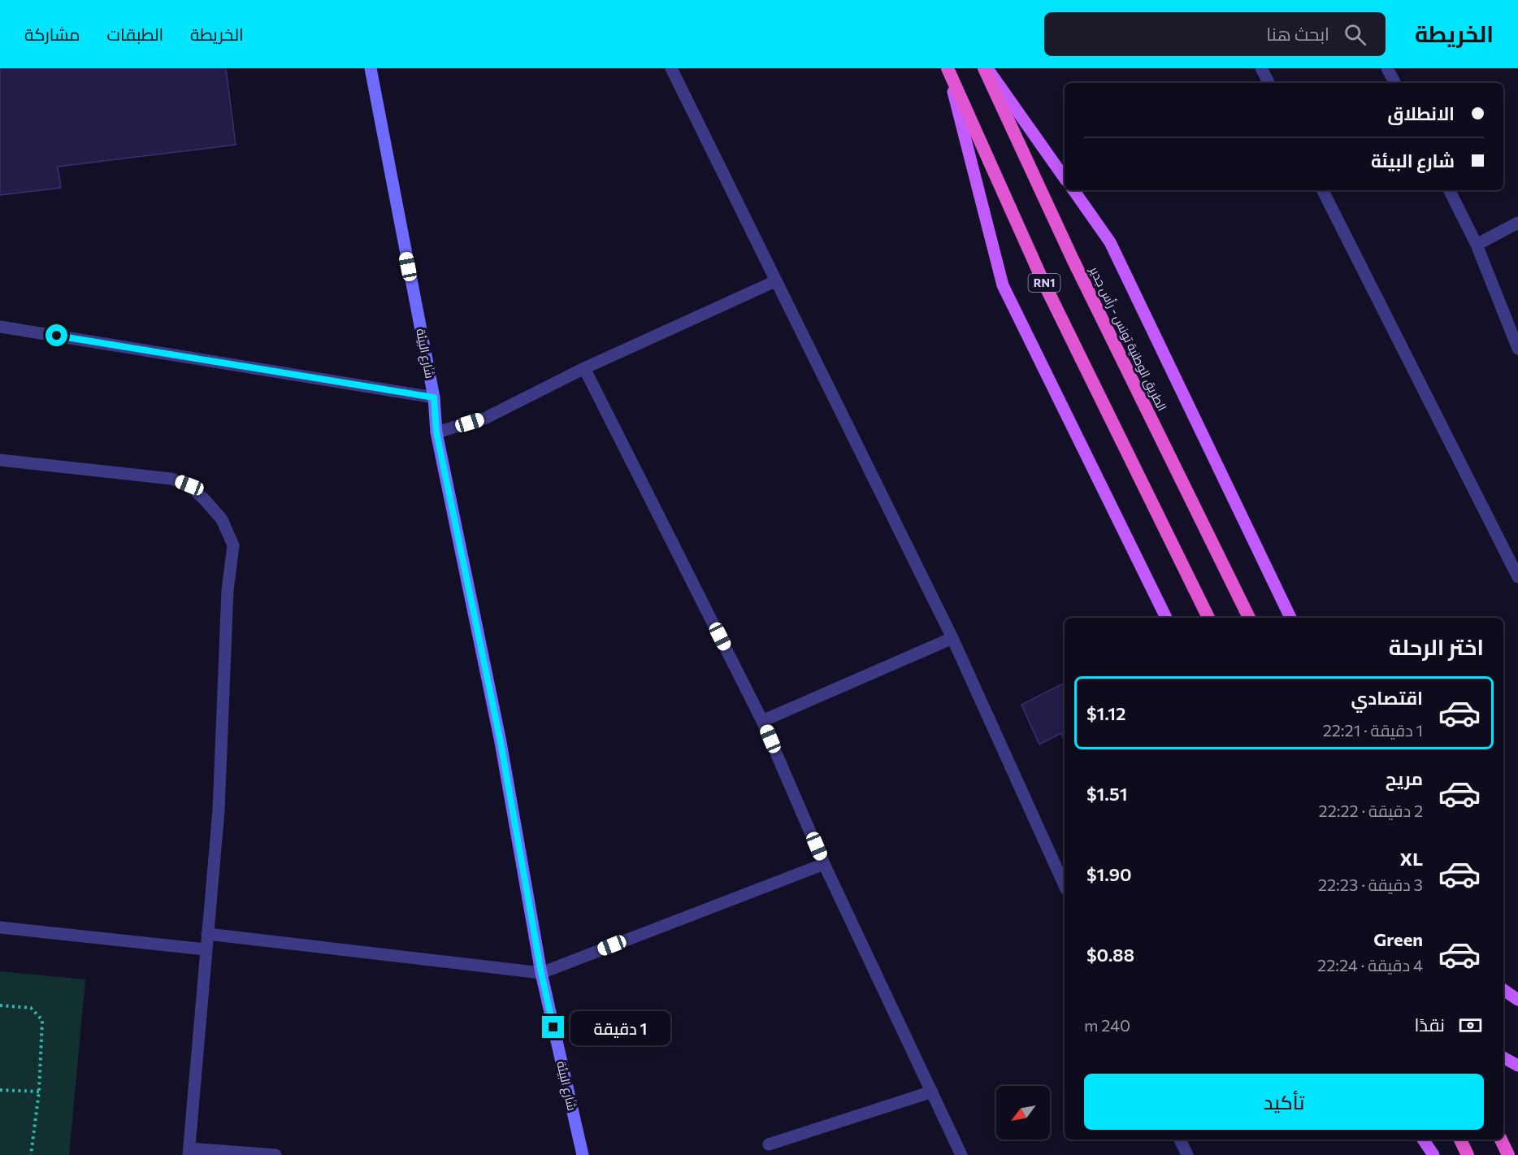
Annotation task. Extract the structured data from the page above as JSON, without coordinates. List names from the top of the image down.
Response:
{
  "streets": {
    "highway": ["RN1", "الطريق الوطنية تونس - رأس جدير"],
    "main road": ["شارع البيئة"]
  },
  "north": "bottom left",
  "page": {
    "header": "الخريطة",
    "search": "ابحث هنا",
    "nav": ["الخريطة", "الطبقات", "مشاركة"],
    "banner": ["الانطلاق", "شارع البيئة"],
    "heading": "اختر الرحلة",
    "list": [
      {
        "name": "اقتصادي",
        "note": "1 دقيقة · 22:21",
        "value": "$1.12"
      },
      {
        "name": "مريح",
        "note": "2 دقيقة · 22:22",
        "value": "$1.51"
      },
      {
        "name": "XL",
        "note": "3 دقيقة · 22:23",
        "value": "$1.90"
      },
      {
        "name": "Green",
        "note": "4 دقيقة · 22:24",
        "value": "$0.88"
      }
    ],
    "pay": ["نقدًا", "240 m"],
    "bubble": "1 دقيقة",
    "buttons": "تأكيد"
  }
}
